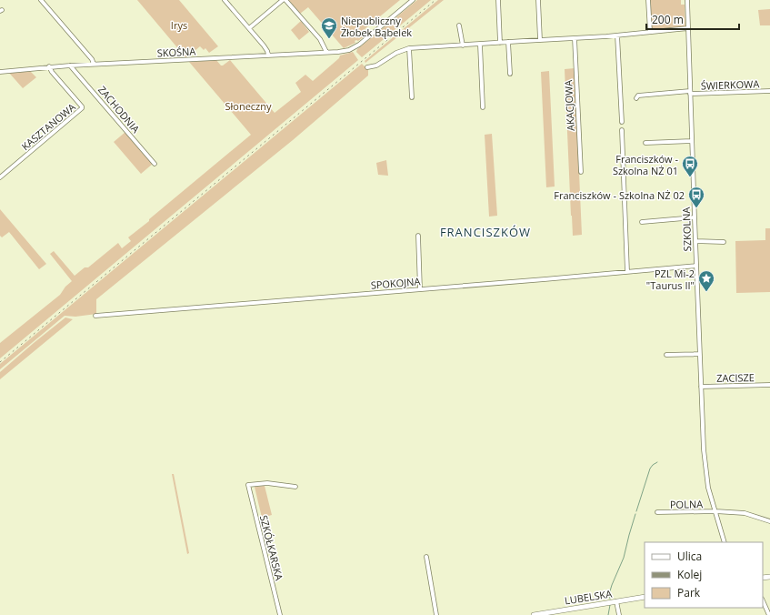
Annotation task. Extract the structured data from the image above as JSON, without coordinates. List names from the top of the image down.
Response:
{
  "streets": {
    "main road": ["LUBELSKA"],
    "street": [
      "SKOŚNA",
      "ŚWIERKOWA",
      "AKACJOWA",
      "ZACHODNIA",
      "KASZTANOWA",
      "SZKOLNA",
      "SPOKOJNA",
      "ZACISZE",
      "POLNA",
      "SZKÓŁKARSKA"
    ]
  },
  "crossings": [
    ["SKOŚNA", "ZACHODNIA"],
    ["SKOŚNA", "KASZTANOWA"],
    ["ŚWIERKOWA", "SZKOLNA"],
    ["SZKOLNA", "SPOKOJNA"],
    ["SZKOLNA", "ZACISZE"],
    ["SZKOLNA", "POLNA"]
  ],
  "districts": ["FRANCISZKÓW"],
  "parks": ["Irys", "Słoneczny"],
  "places": {
    "school or university": ["Niepubliczny Żłobek Bąbelek"],
    "bus stop": ["Franciszków - Szkolna NŻ 01", "Franciszków - Szkolna NŻ 02"],
    "place": ["PZL Mi-2 \"Taurus II\""]
  },
  "legend": ["Ulica", "Kolej", "Park"],
  "scale_bar": "200 m"
}
